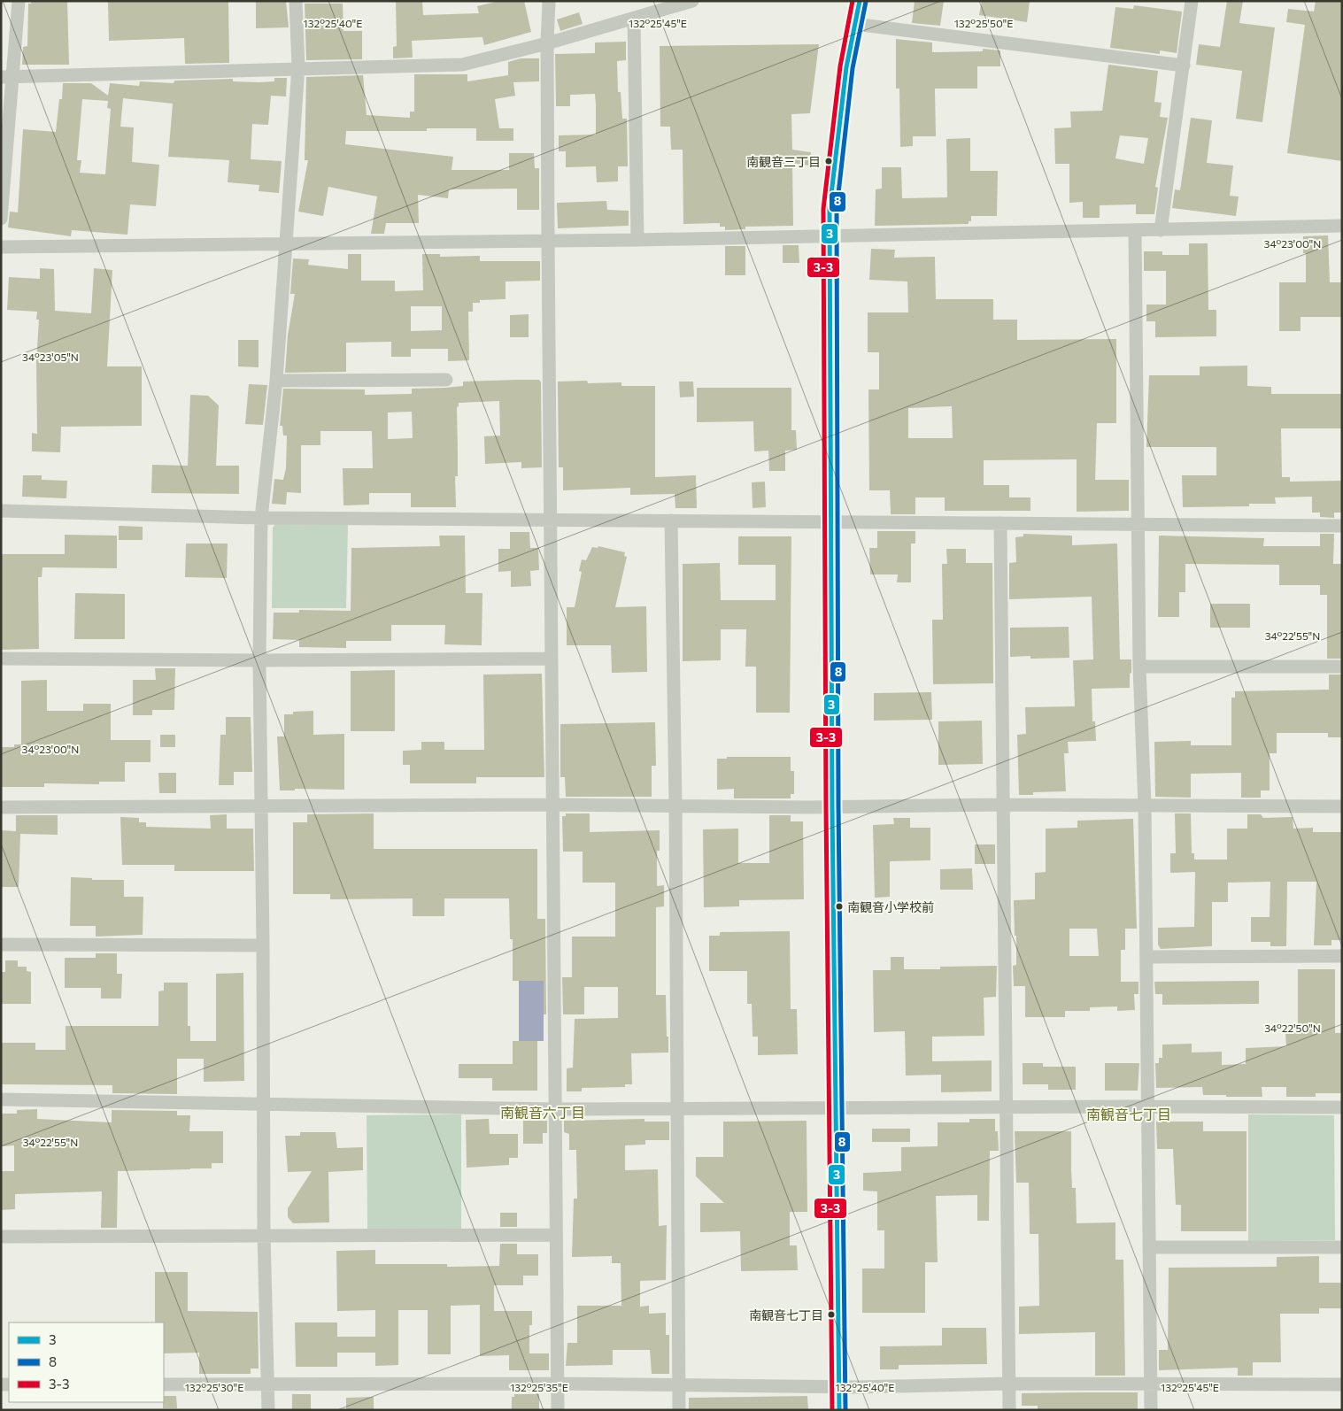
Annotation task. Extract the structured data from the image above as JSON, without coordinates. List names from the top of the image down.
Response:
{
  "districts": ["南観音六丁目", "南観音七丁目"],
  "places": ["南観音三丁目", "南観音小学校前", "南観音七丁目"],
  "lines": ["transit line 3", "transit line 3-3", "transit line 8"],
  "legend": ["3", "8", "3-3"],
  "coordinates": [
    "132°25'40\"E",
    "132°25'45\"E",
    "132°25'50\"E",
    "34°23'00\"N",
    "34°23'05\"N",
    "34°22'55\"N",
    "34°22'50\"N",
    "132°25'30\"E",
    "132°25'35\"E"
  ]
}
